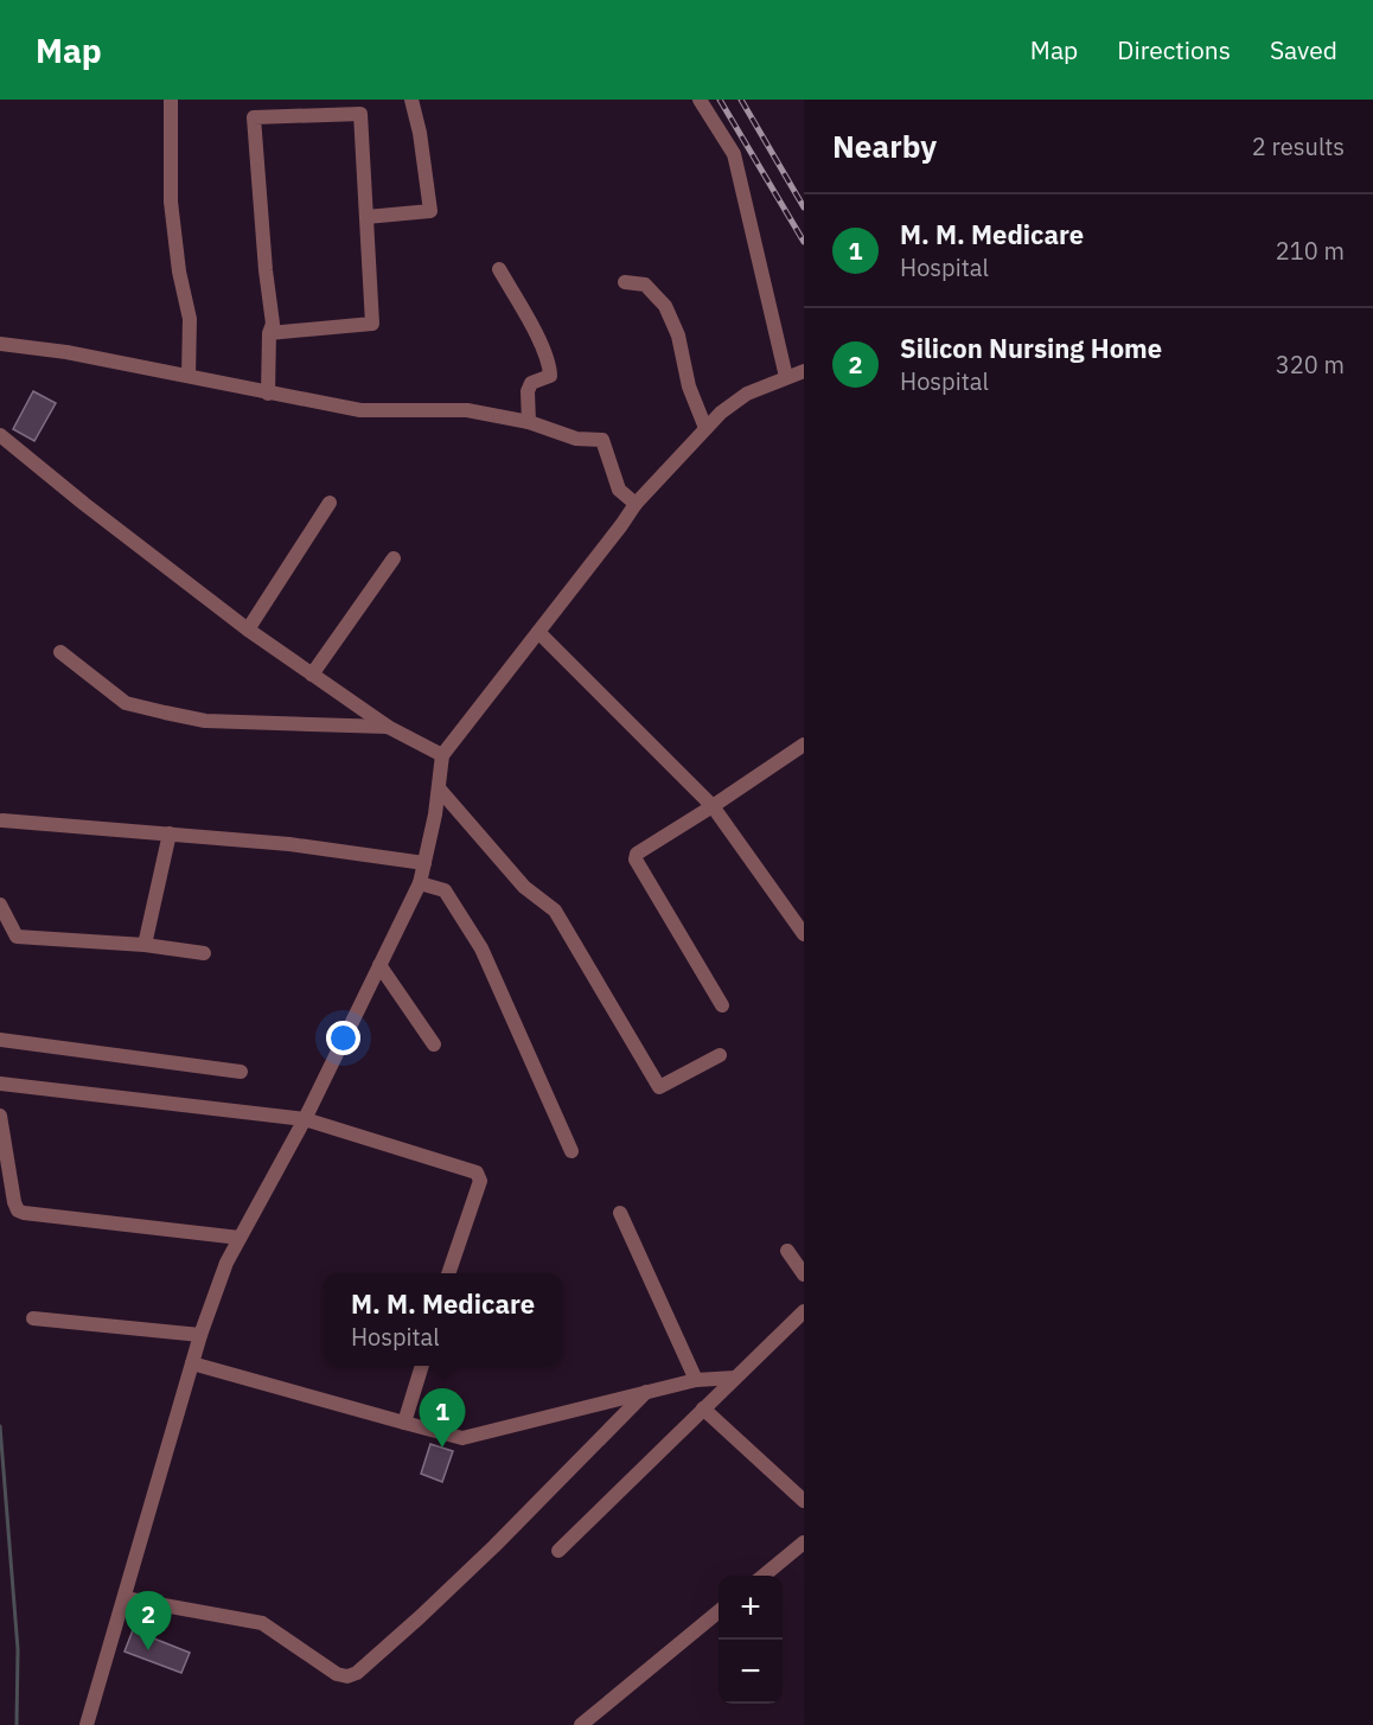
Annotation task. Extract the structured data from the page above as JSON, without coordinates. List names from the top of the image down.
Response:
{
  "page": {
    "header": "Map",
    "nav": ["Map", "Directions", "Saved"],
    "heading": ["Nearby", "2 results"],
    "list": [
      {
        "mark": "1",
        "name": "M. M. Medicare",
        "note": "Hospital",
        "value": "210 m"
      },
      {
        "mark": "2",
        "name": "Silicon Nursing Home",
        "note": "Hospital",
        "value": "320 m"
      }
    ],
    "popup": ["M. M. Medicare", "Hospital"],
    "pins": ["1", "2"],
    "map_buttons": ["+", "−"]
  }
}
